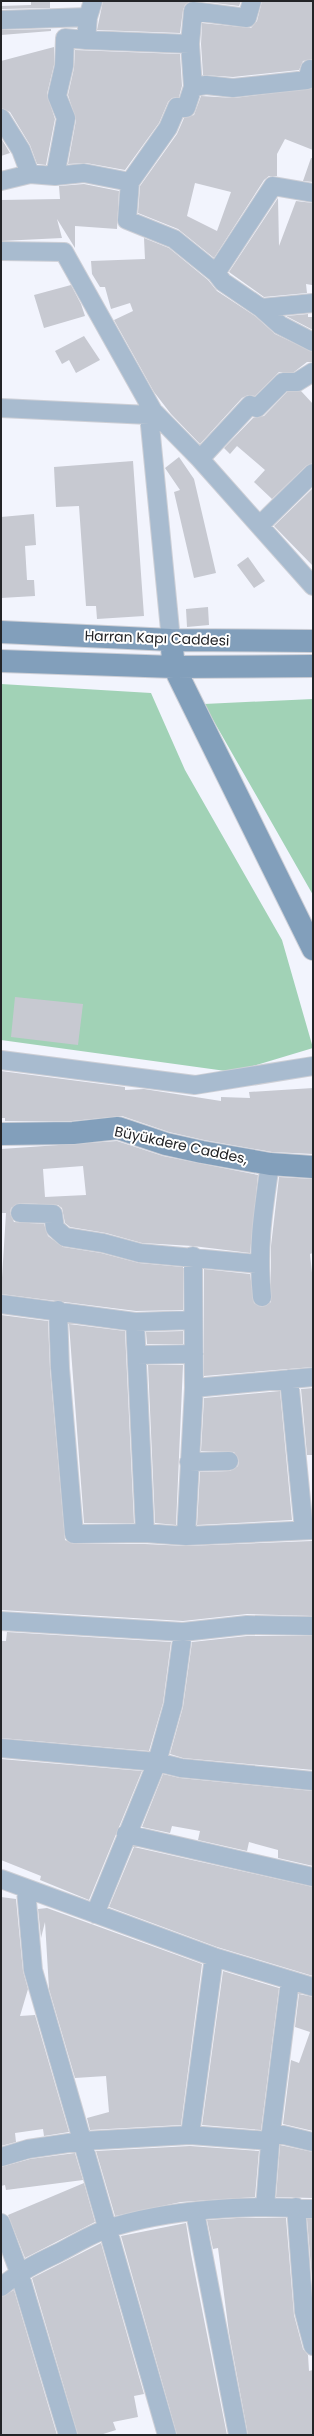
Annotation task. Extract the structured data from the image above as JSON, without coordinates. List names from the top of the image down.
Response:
{
  "streets": {
    "street": ["Harran Kapı Caddesi", "Büyükdere Caddes,"]
  }
}
